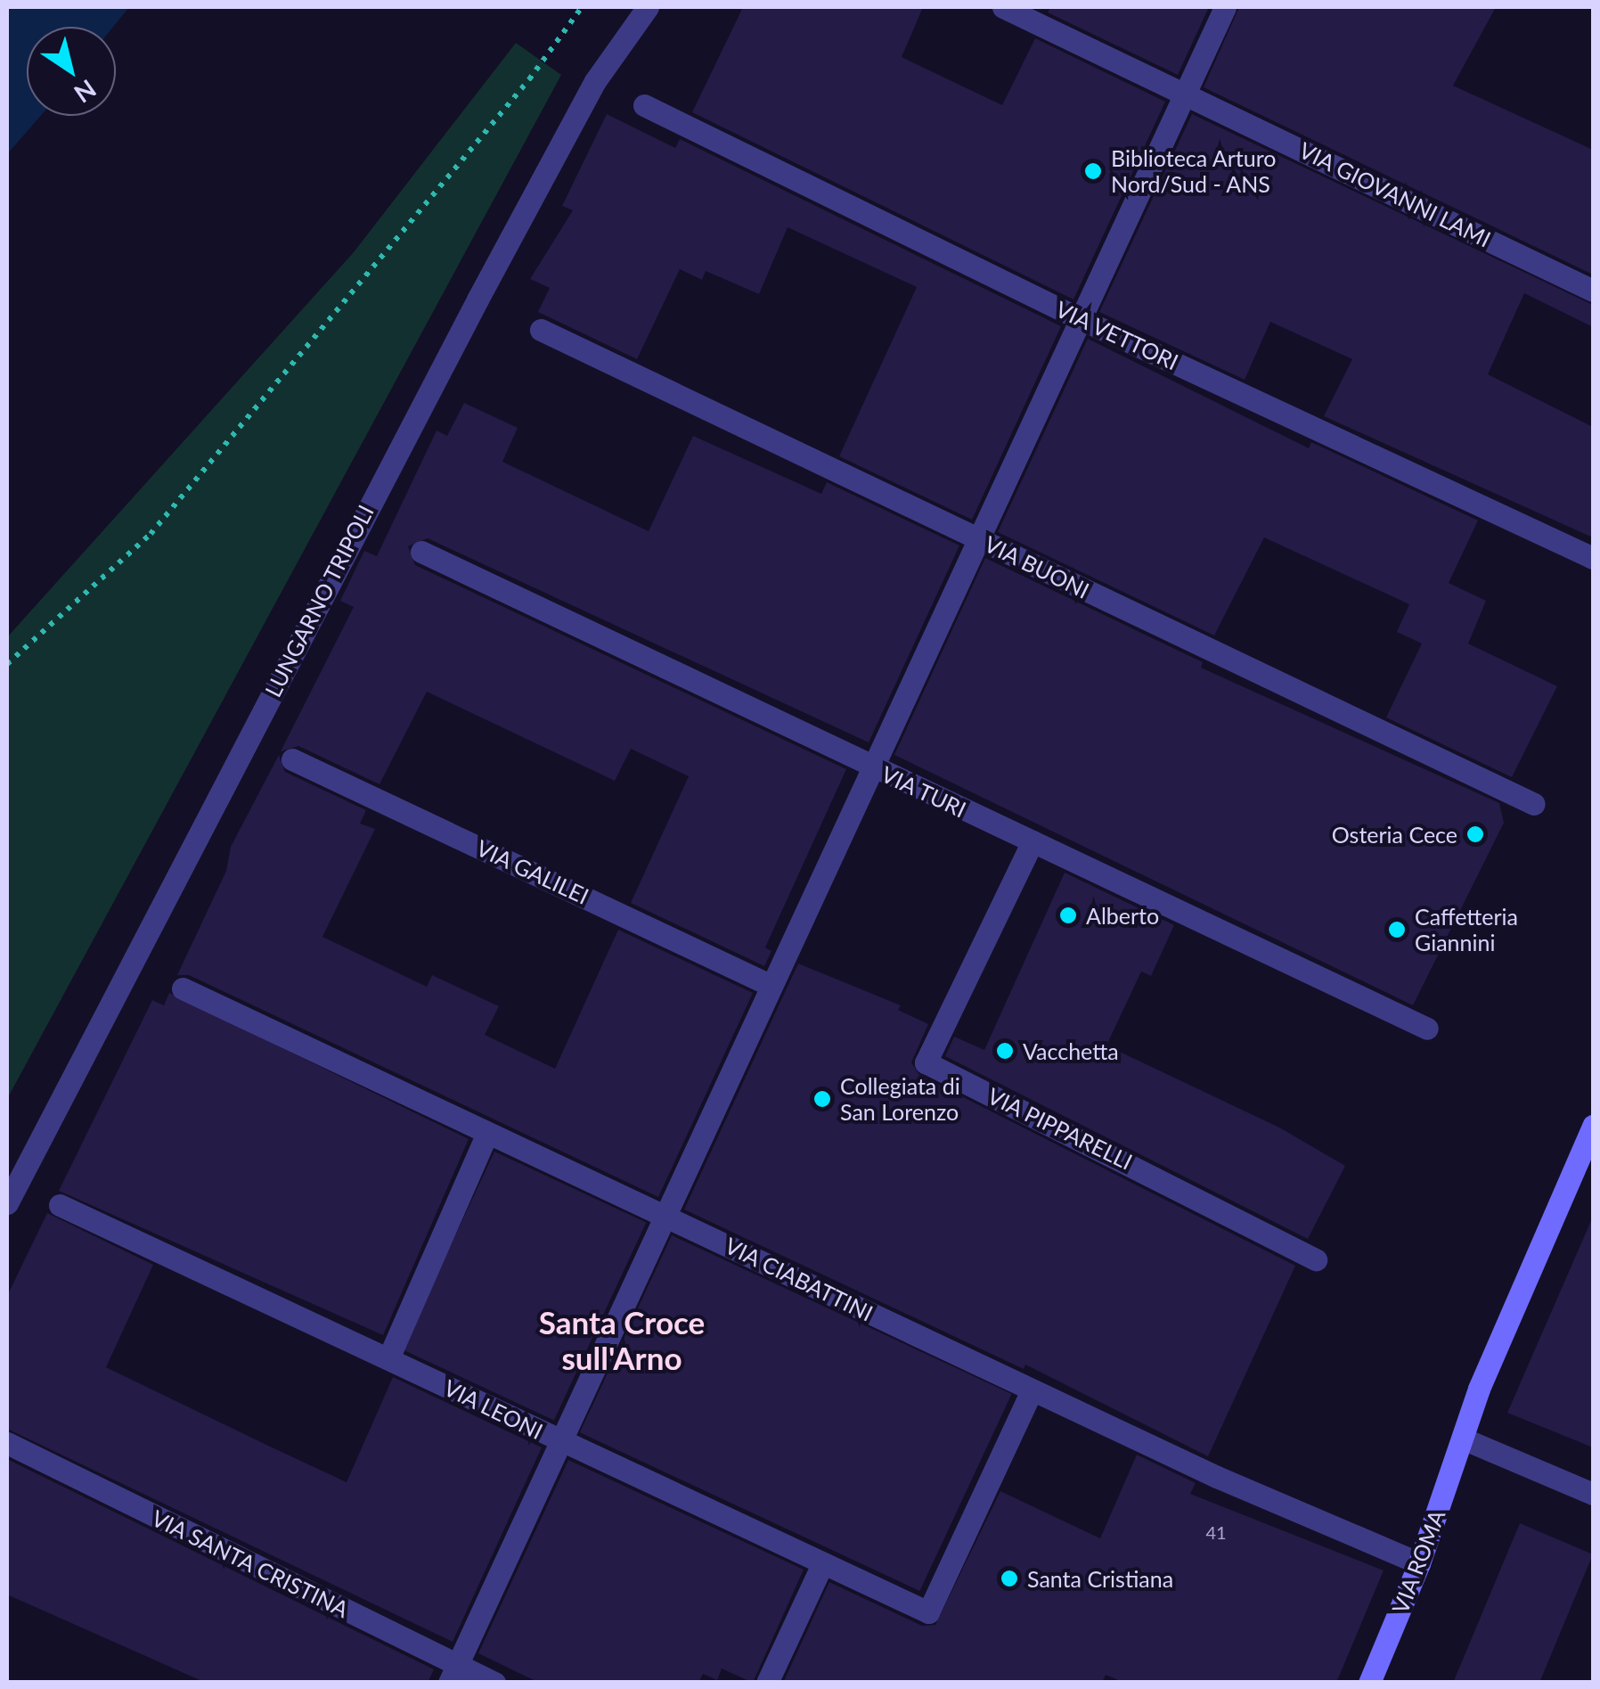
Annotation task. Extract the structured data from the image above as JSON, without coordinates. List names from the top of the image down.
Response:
{
  "streets": {
    "main road": ["VIA ROMA"],
    "street": [
      "VIA GIOVANNI LAMI",
      "VIA VETTORI",
      "VIA BUONI",
      "LUNGARNO TRIPOLI",
      "VIA TURI",
      "VIA GALILEI",
      "VIA PIPPARELLI",
      "VIA CIABATTINI",
      "VIA LEONI",
      "VIA SANTA CRISTINA"
    ]
  },
  "crossings": [
    ["VIA TURI", "VIA PIPPARELLI"],
    ["VIA CIABATTINI", "VIA LEONI"],
    ["VIA CIABATTINI", "VIA ROMA"]
  ],
  "districts": ["Santa Croce sull'Arno"],
  "places": [
    "Biblioteca Arturo Nord/Sud - ANS",
    "Osteria Cece",
    "Alberto",
    "Caffetteria Giannini",
    "Vacchetta",
    "Collegiata di San Lorenzo",
    "Santa Cristiana"
  ],
  "house_numbers": ["41"],
  "north": "bottom right"
}
